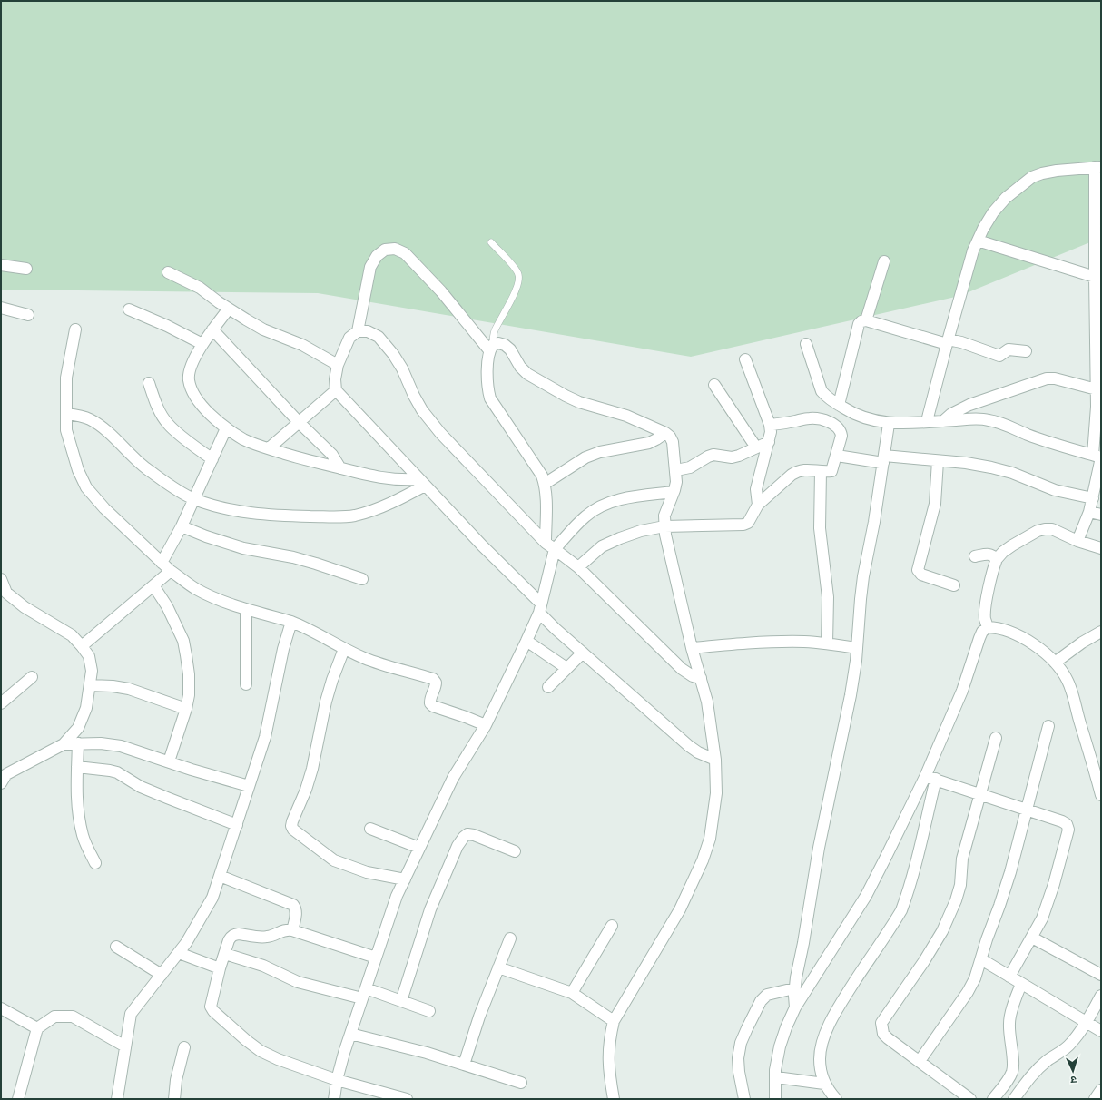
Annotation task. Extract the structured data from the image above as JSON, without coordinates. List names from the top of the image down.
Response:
{
  "north": "bottom"
}
